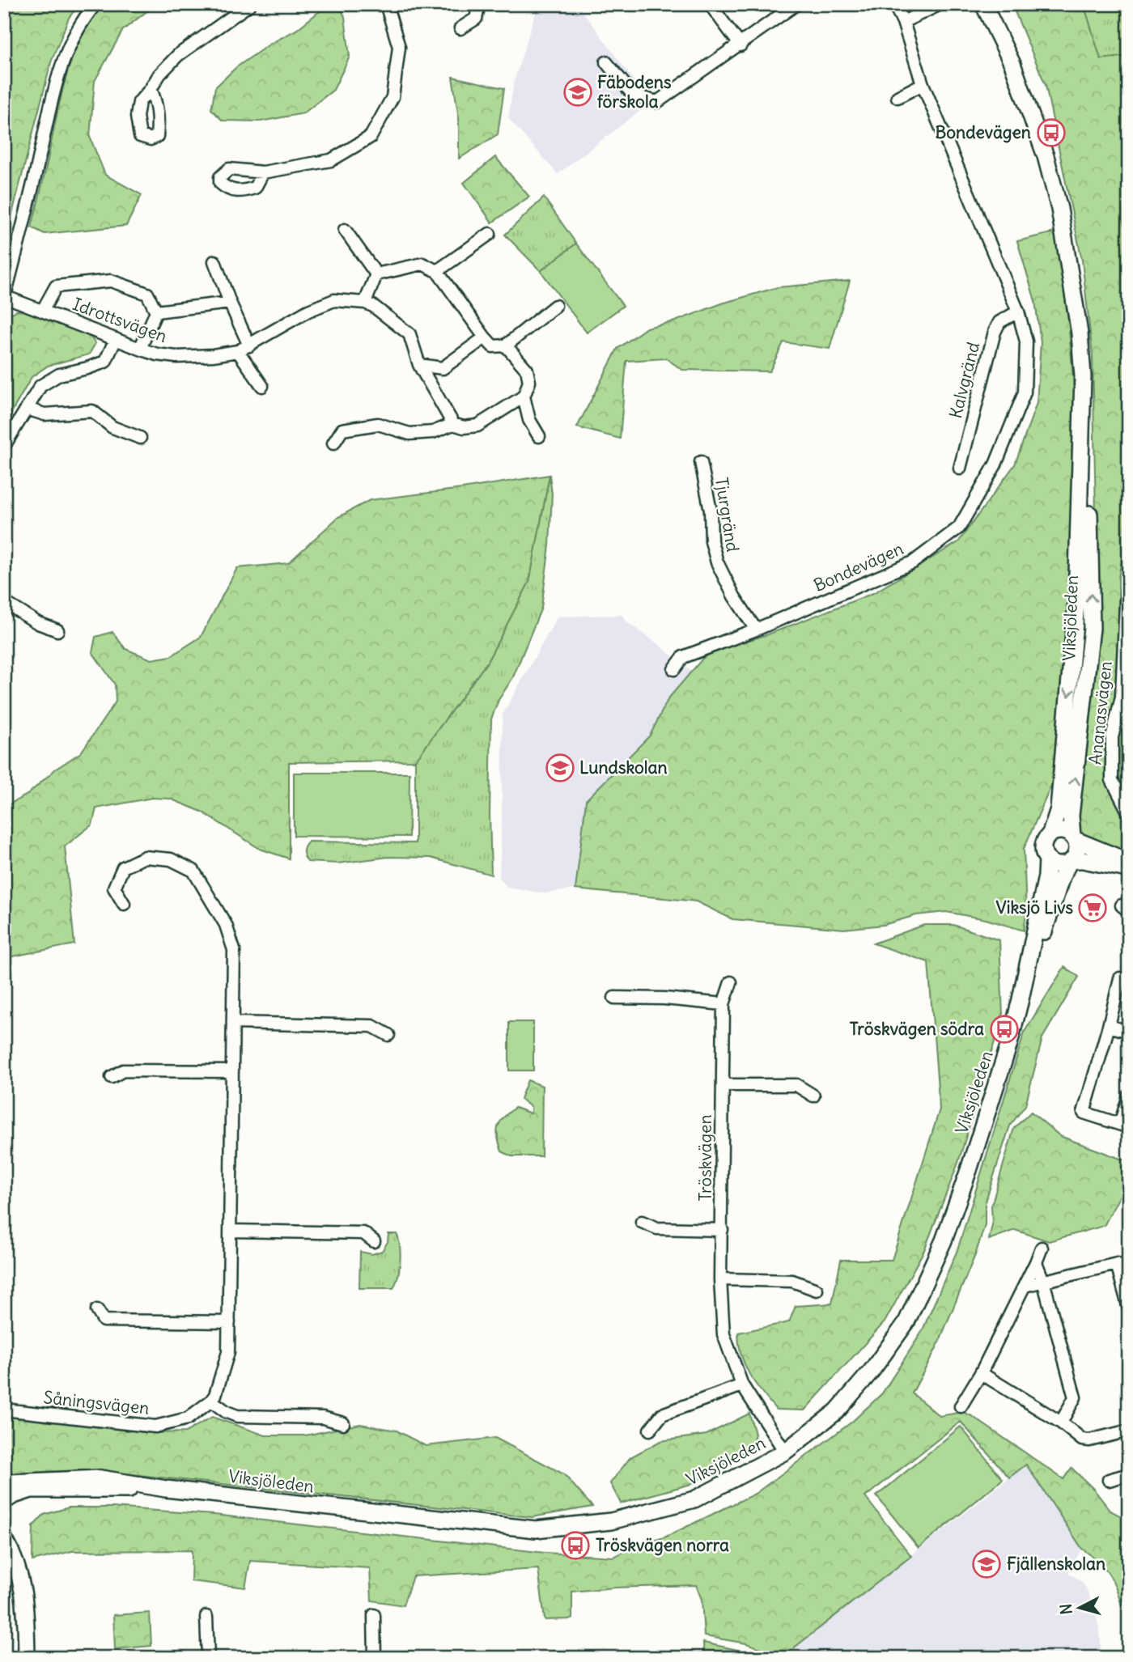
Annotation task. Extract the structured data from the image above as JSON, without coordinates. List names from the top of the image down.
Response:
{
  "streets": {
    "main road": ["Viksjöleden"],
    "street": [
      "Idrottsvägen",
      "Kalvgränd",
      "Tjurgränd",
      "Bondevägen",
      "Ananasvägen",
      "Tröskvägen",
      "Såningsvägen"
    ]
  },
  "crossings": [
    ["Kalvgränd", "Bondevägen"],
    ["Tjurgränd", "Bondevägen"],
    ["Viksjöleden", "Tröskvägen"]
  ],
  "places": {
    "school or university": ["Fäbodens förskola", "Lundskolan", "Fjällenskolan"],
    "bus stop": ["Bondevägen", "Tröskvägen södra", "Tröskvägen norra"],
    "supermarket": ["Viksjö Livs"]
  },
  "north": "left"
}
